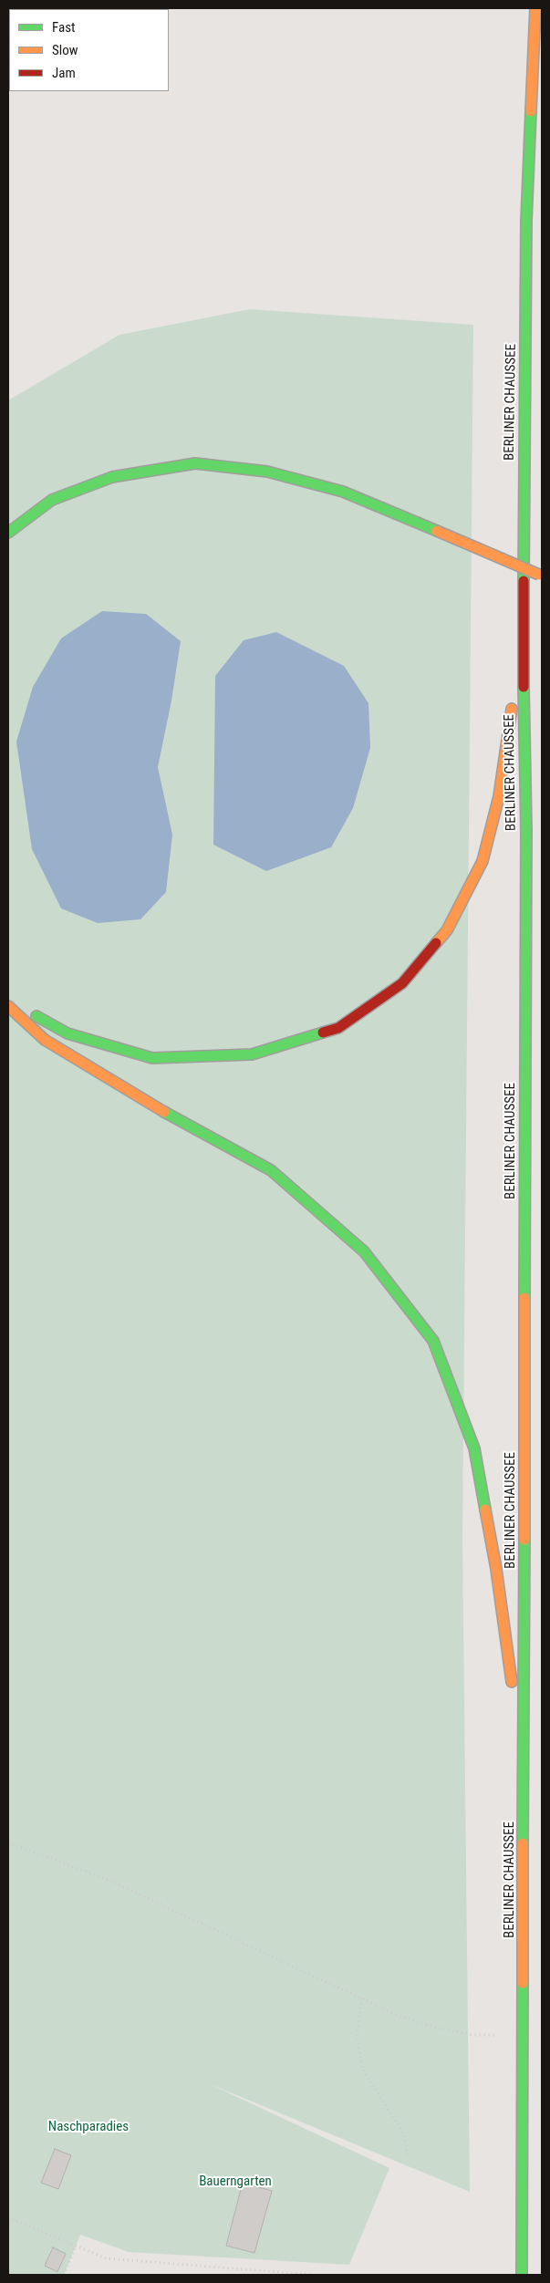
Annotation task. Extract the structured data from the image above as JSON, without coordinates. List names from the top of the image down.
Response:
{
  "streets": {
    "main road": ["BERLINER CHAUSSEE"]
  },
  "parks": ["Naschparadies", "Bauerngarten"],
  "legend": ["Fast", "Slow", "Jam"]
}
